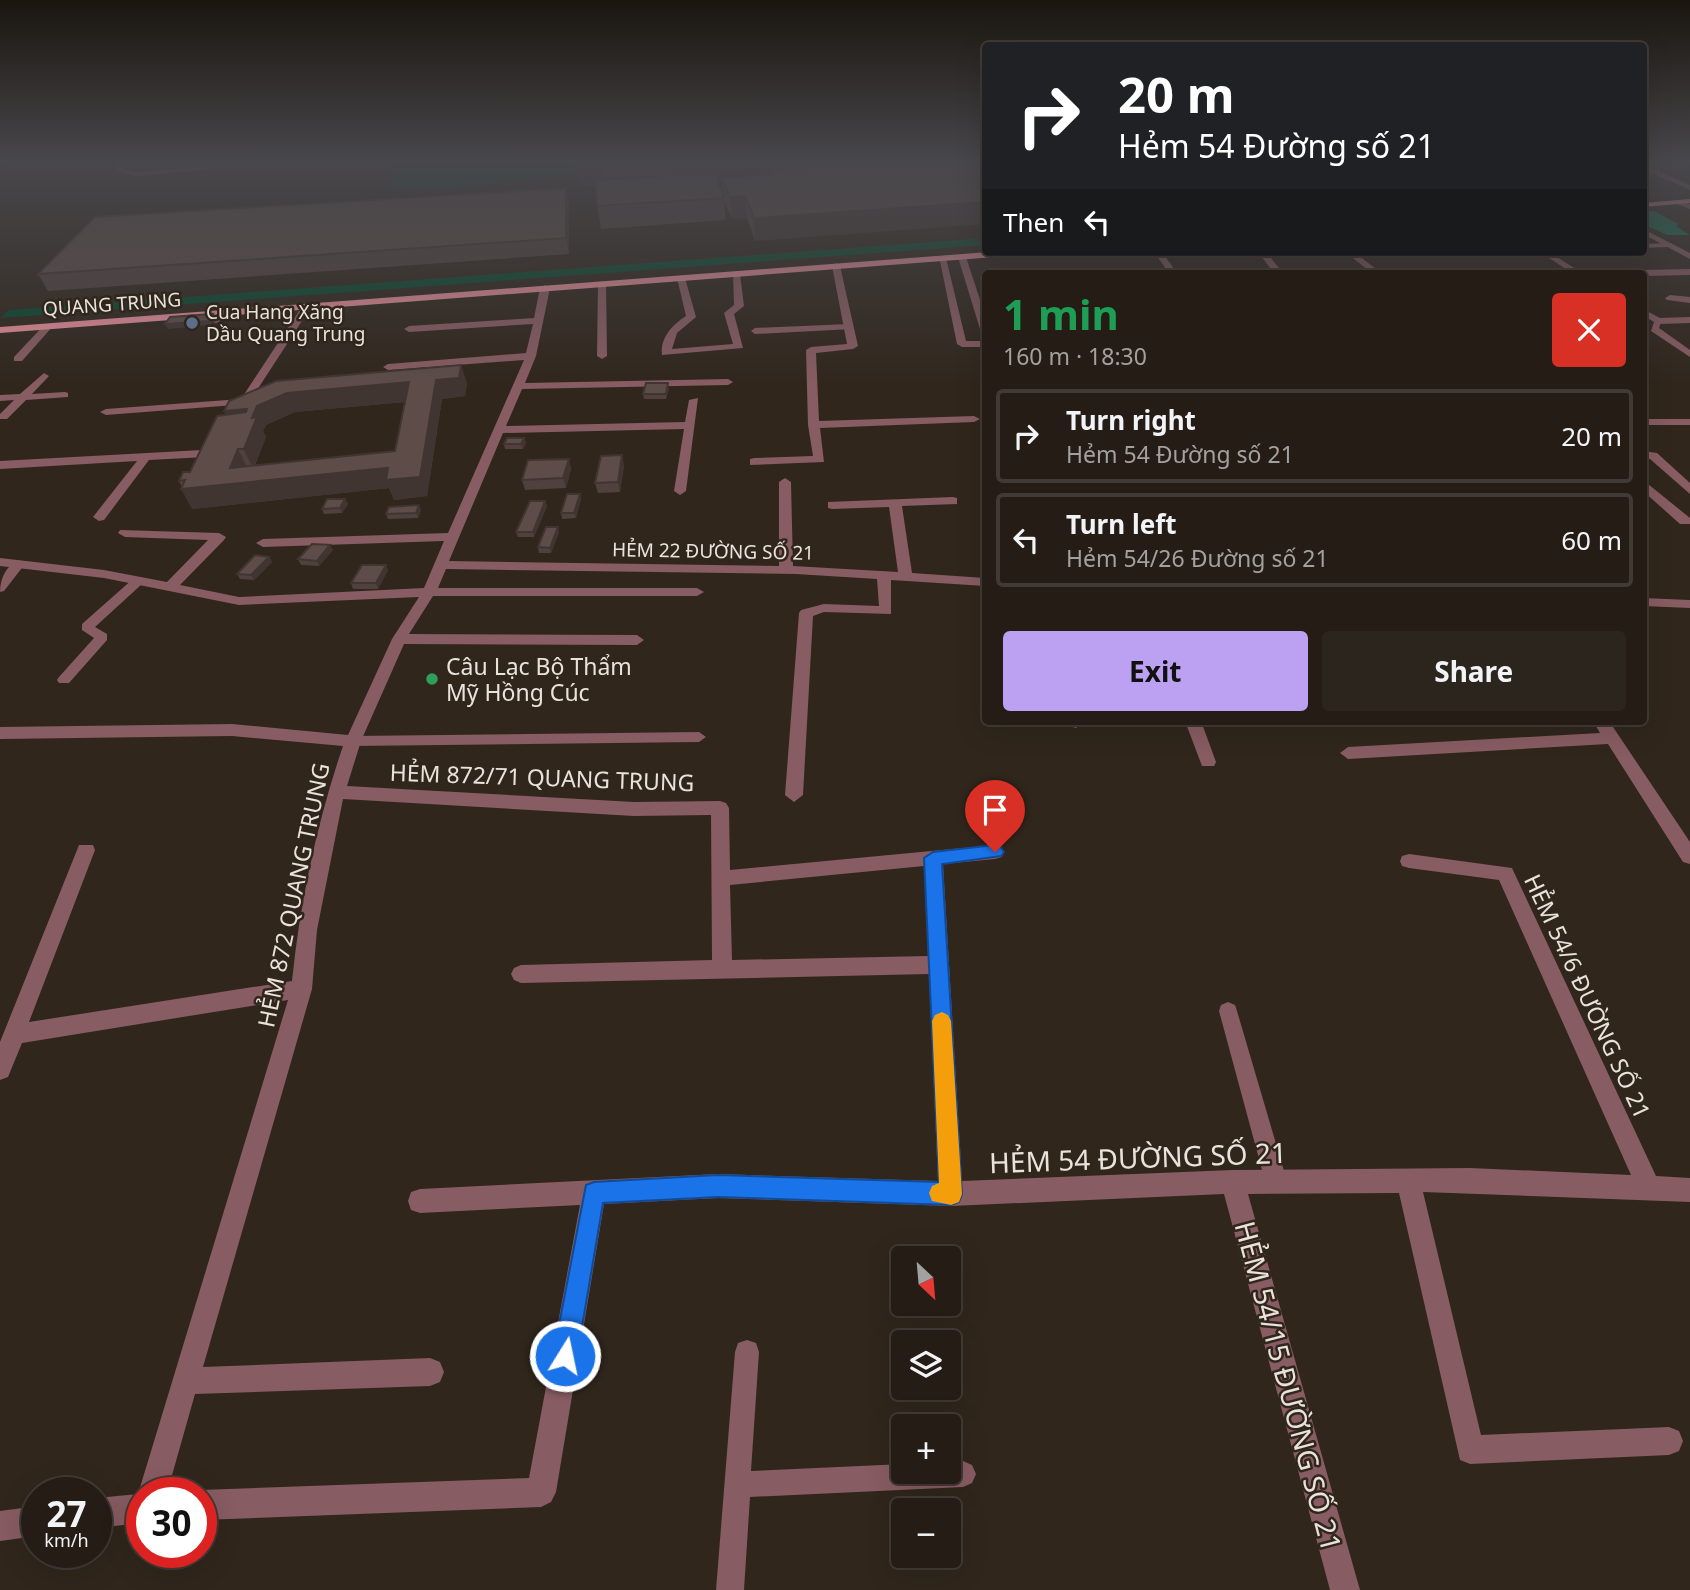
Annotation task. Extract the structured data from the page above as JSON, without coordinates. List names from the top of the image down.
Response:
{
  "streets": {
    "main road": ["QUANG TRUNG"],
    "street": [
      "HẺM 22 ĐƯỜNG SỐ 21",
      "HẺM 872/71 QUANG TRUNG",
      "HẺM 872 QUANG TRUNG",
      "HẺM 54/6 ĐƯỜNG SỐ 21",
      "HẺM 54 ĐƯỜNG SỐ 21",
      "HẺM 54/15 ĐƯỜNG SỐ 21"
    ]
  },
  "crossings": [
    ["QUANG TRUNG", "HẺM 872 QUANG TRUNG"],
    ["HẺM 22 ĐƯỜNG SỐ 21", "HẺM 872 QUANG TRUNG"],
    ["HẺM 872/71 QUANG TRUNG", "HẺM 872 QUANG TRUNG"],
    ["HẺM 54/6 ĐƯỜNG SỐ 21", "HẺM 54 ĐƯỜNG SỐ 21"],
    ["HẺM 54 ĐƯỜNG SỐ 21", "HẺM 54/15 ĐƯỜNG SỐ 21"]
  ],
  "places": ["Cua Hang Xăng Dầu Quang Trung", "Câu Lạc Bộ Thẩm Mỹ Hồng Cúc"],
  "north": "bottom right",
  "page": {
    "turn": ["20 m", "Hẻm 54 Đường số 21"],
    "then": "Then",
    "heading": ["1 min", "160 m · 18:30"],
    "list": [
      {
        "name": "Turn right",
        "note": "Hẻm 54 Đường số 21",
        "value": "20 m"
      },
      {
        "name": "Turn left",
        "note": "Hẻm 54/26 Đường số 21",
        "value": "60 m"
      }
    ],
    "buttons": ["Exit", "Share"],
    "map_buttons": ["+", "−"],
    "speed": "27 km/h",
    "limit": "30"
  }
}
